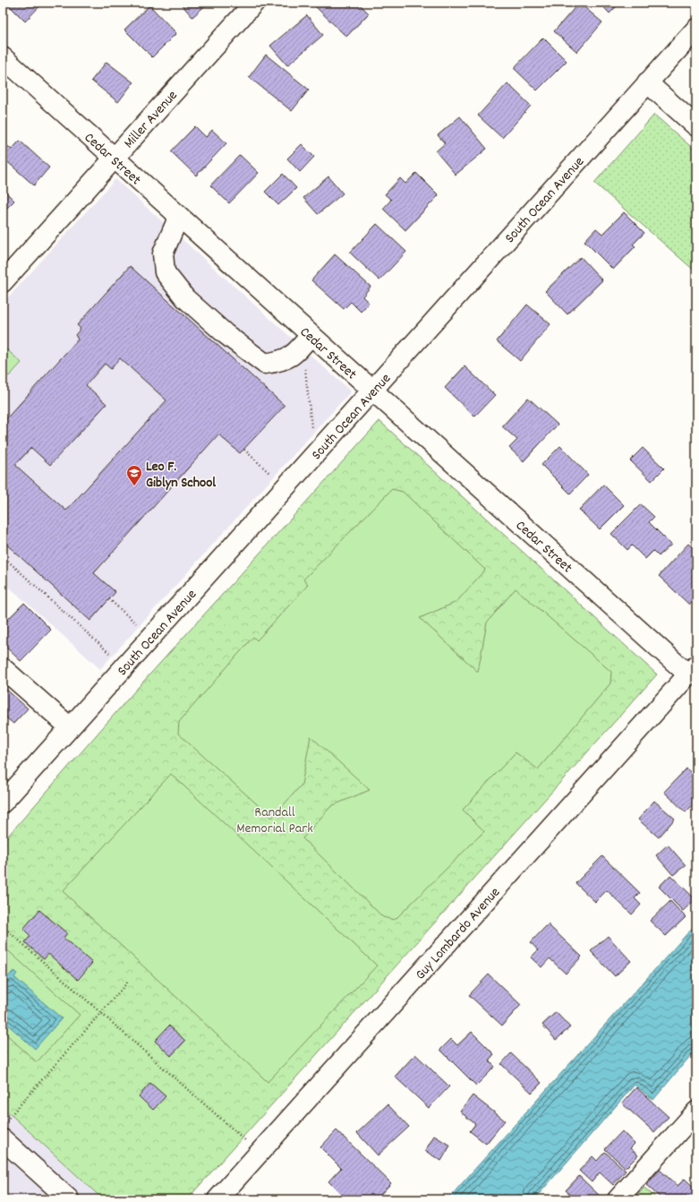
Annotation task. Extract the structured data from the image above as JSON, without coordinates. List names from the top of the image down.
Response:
{
  "streets": {
    "street": [
      "Miller Avenue",
      "Cedar Street",
      "South Ocean Avenue",
      "Guy Lombardo Avenue"
    ]
  },
  "crossings": [
    ["Miller Avenue", "Cedar Street"],
    ["Cedar Street", "South Ocean Avenue"],
    ["Cedar Street", "Guy Lombardo Avenue"]
  ],
  "parks": ["Randall Memorial Park"],
  "places": {
    "school or university": ["Leo F. Giblyn School"]
  }
}
